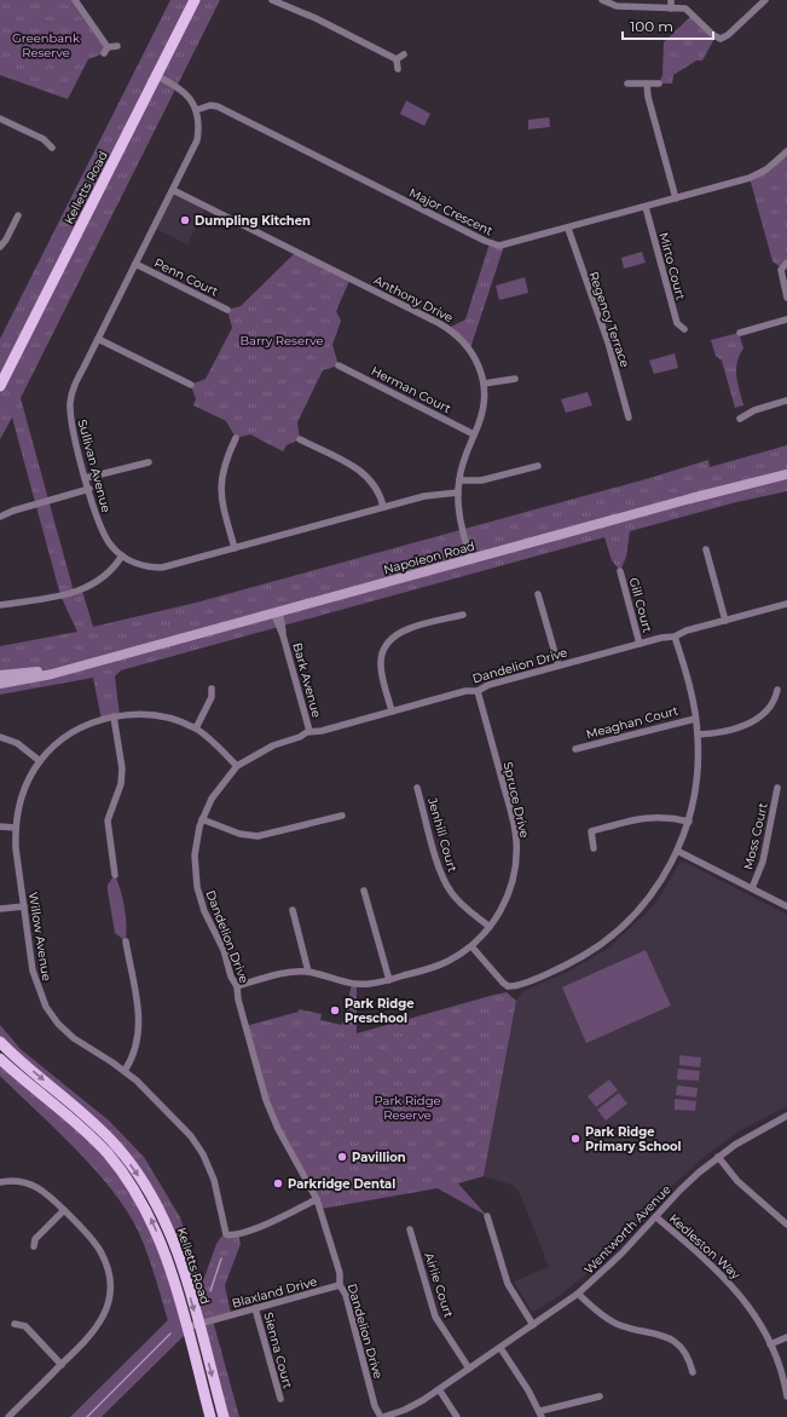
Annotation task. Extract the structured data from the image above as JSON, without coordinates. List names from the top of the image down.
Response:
{
  "streets": {
    "main road": ["Kelletts Road", "Napoleon Road"],
    "street": [
      "Major Crescent",
      "Mirto Court",
      "Penn Court",
      "Anthony Drive",
      "Regency Terrace",
      "Herman Court",
      "Sullivan Avenue",
      "Gill Court",
      "Dandelion Drive",
      "Bark Avenue",
      "Meaghan Court",
      "Spruce Drive",
      "Jenhill Court",
      "Moss Court",
      "Willow Avenue",
      "Wentworth Avenue",
      "Kedleston Way",
      "Airlie Court",
      "Blaxland Drive",
      "Sienna Court"
    ]
  },
  "crossings": [
    ["Kelletts Road", "Sullivan Avenue"],
    ["Kelletts Road", "Blaxland Drive"],
    ["Major Crescent", "Mirto Court"],
    ["Major Crescent", "Regency Terrace"],
    ["Major Crescent", "Sullivan Avenue"],
    ["Penn Court", "Sullivan Avenue"],
    ["Anthony Drive", "Herman Court"],
    ["Anthony Drive", "Sullivan Avenue"],
    ["Anthony Drive", "Napoleon Road"],
    ["Napoleon Road", "Bark Avenue"],
    ["Gill Court", "Dandelion Drive"],
    ["Dandelion Drive", "Bark Avenue"],
    ["Dandelion Drive", "Spruce Drive"],
    ["Dandelion Drive", "Willow Avenue"],
    ["Dandelion Drive", "Wentworth Avenue"],
    ["Dandelion Drive", "Blaxland Drive"],
    ["Spruce Drive", "Jenhill Court"],
    ["Wentworth Avenue", "Kedleston Way"],
    ["Wentworth Avenue", "Airlie Court"],
    ["Blaxland Drive", "Sienna Court"]
  ],
  "parks": ["Greenbank Reserve", "Barry Reserve", "Park Ridge Reserve"],
  "places": [
    "Dumpling Kitchen",
    "Park Ridge Preschool",
    "Park Ridge Primary School",
    "Pavillion",
    "Parkridge Dental"
  ],
  "scale_bar": "100 m"
}
